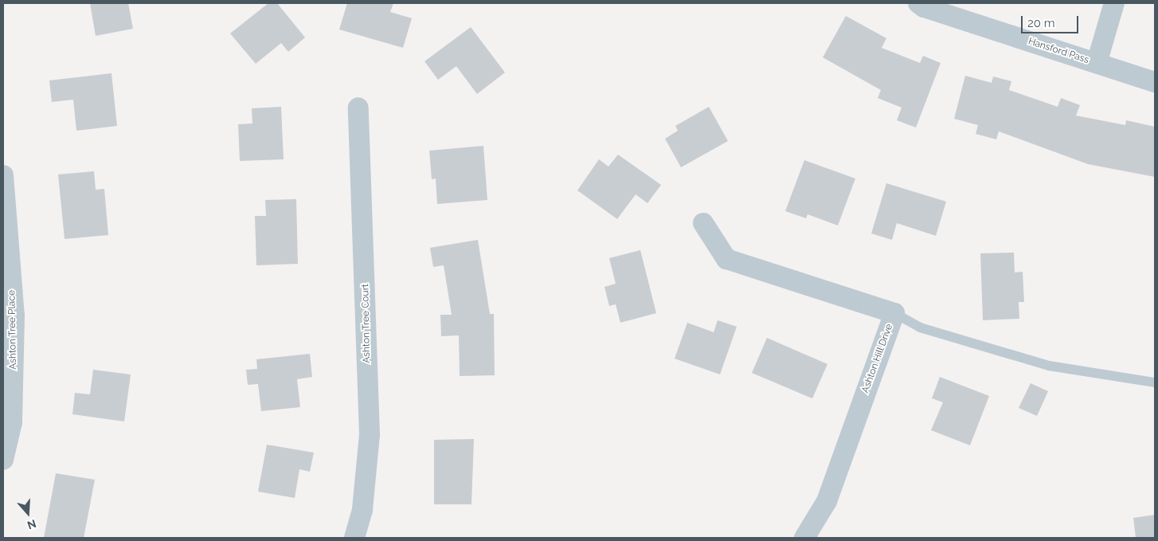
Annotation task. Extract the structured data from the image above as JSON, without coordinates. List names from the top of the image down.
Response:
{
  "streets": {
    "street": [
      "Hansford Pass",
      "Ashton Tree Court",
      "Ashton Tree Place",
      "Ashton Hill Drive"
    ]
  },
  "scale_bar": "20 m",
  "north": "bottom"
}
